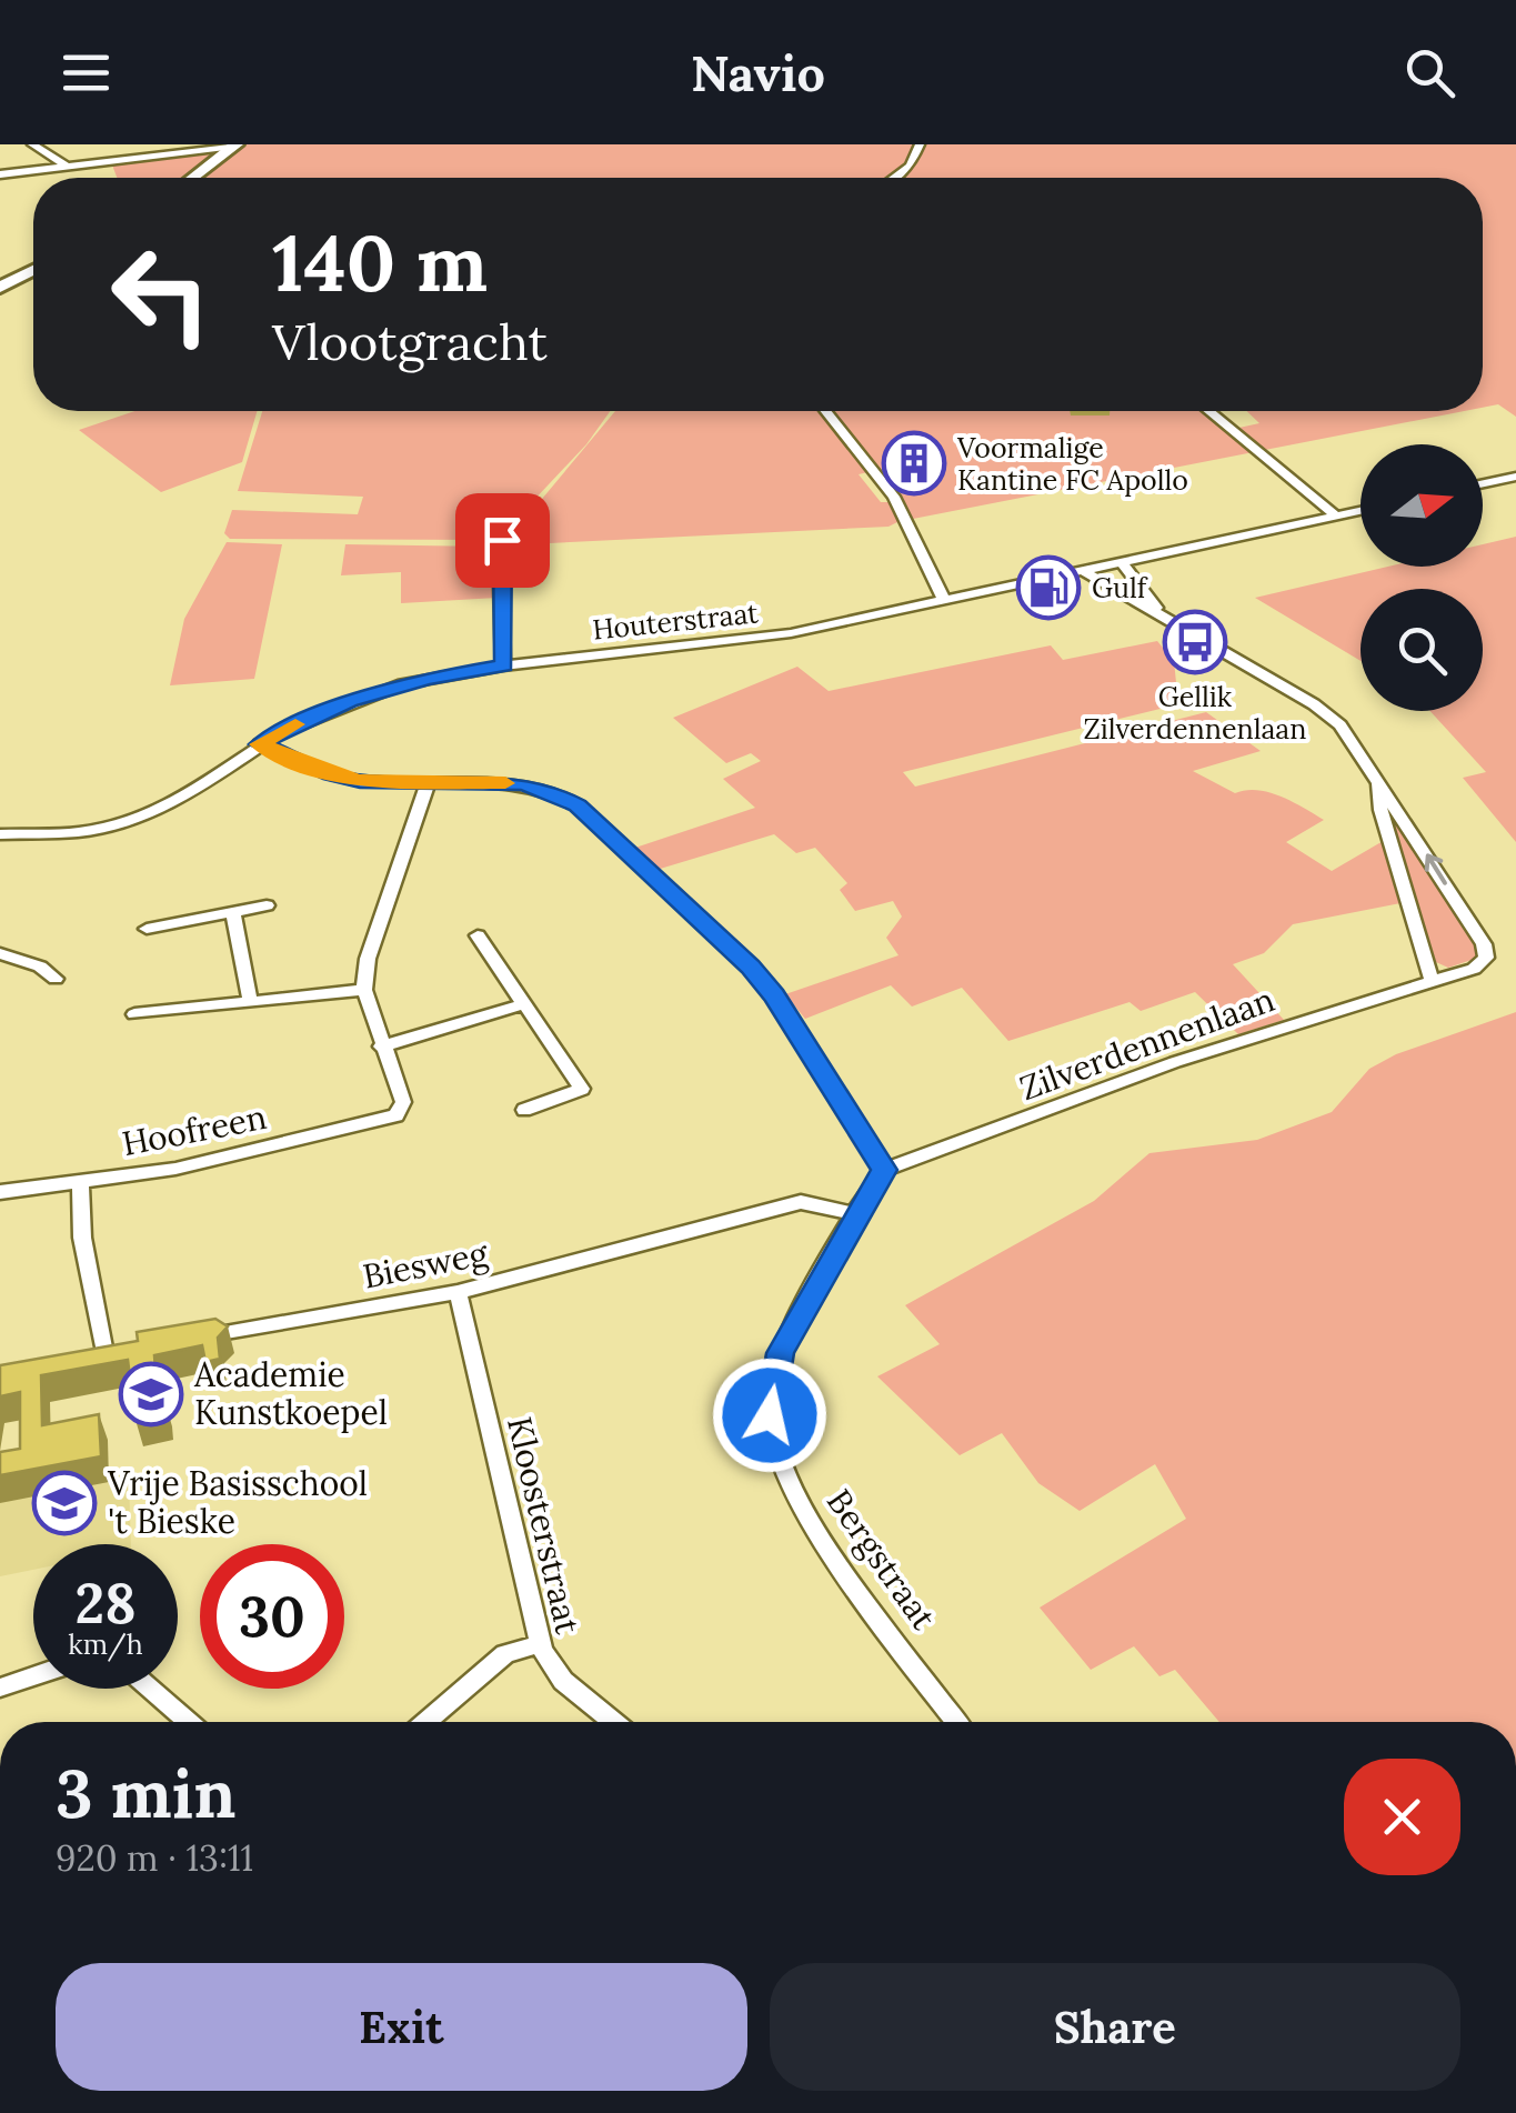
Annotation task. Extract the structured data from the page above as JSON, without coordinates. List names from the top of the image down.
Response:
{
  "streets": {
    "street": [
      "Houterstraat",
      "Zilverdennenlaan",
      "Hoofreen",
      "Biesweg",
      "Kloosterstraat",
      "Bergstraat"
    ]
  },
  "crossings": [
    ["Houterstraat", "Zilverdennenlaan"],
    ["Zilverdennenlaan", "Bergstraat"],
    ["Biesweg", "Kloosterstraat"],
    ["Biesweg", "Bergstraat"]
  ],
  "places": {
    "building": ["Voormalige Kantine FC Apollo"],
    "fuel station": ["Gulf"],
    "bus stop": ["Gellik Zilverdennenlaan"],
    "school or university": ["Academie Kunstkoepel", "Vrije Basisschool 't Bieske"]
  },
  "north": "right",
  "page": {
    "header": "Navio",
    "turn": ["140 m", "Vlootgracht"],
    "speed": "28 km/h",
    "limit": "30",
    "heading": ["3 min", "920 m · 13:11"],
    "buttons": ["Exit", "Share"]
  }
}
